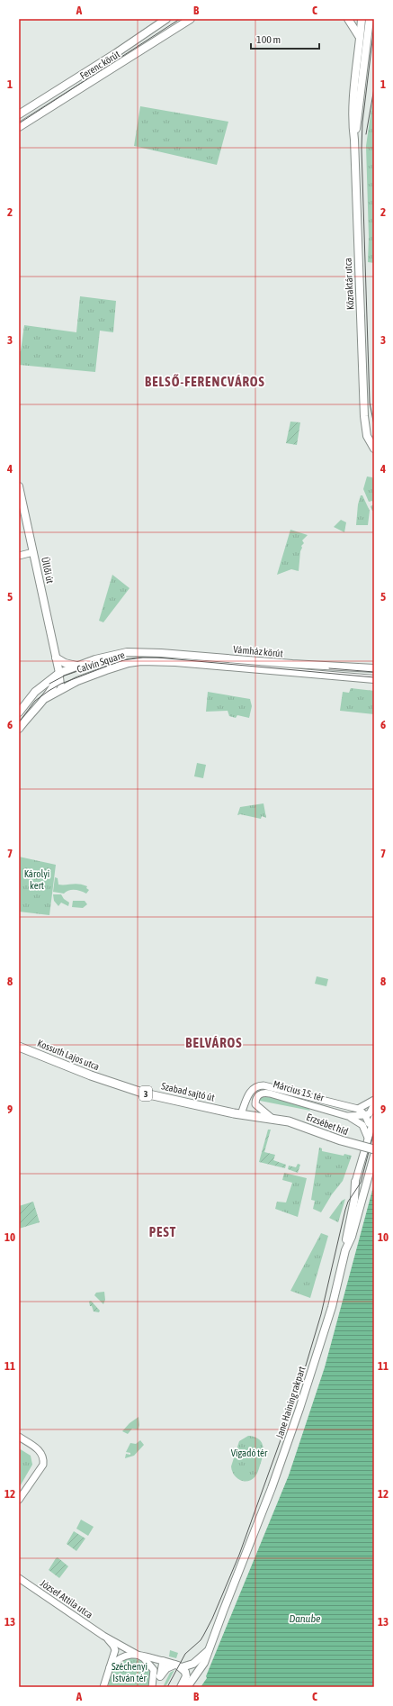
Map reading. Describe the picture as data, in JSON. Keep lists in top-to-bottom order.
{
  "streets": {
    "main road": [
      "Ferenc körút",
      "Közraktár utca",
      "Üllői út",
      "Vámház körút",
      "Calvin Square",
      "Kossuth Lajos utca",
      "Szabad sajtó út",
      "3",
      "Erzsébet híd",
      "Jane Haining rakpart"
    ],
    "street": ["Március 15. tér", "József Attila utca"]
  },
  "crossings": [
    ["Üllői út", "Calvin Square"],
    ["Vámház körút", "Calvin Square"],
    ["Kossuth Lajos utca", "Szabad sajtó út"],
    ["Március 15. tér", "Szabad sajtó út"],
    ["Március 15. tér", "3"],
    ["Március 15. tér", "Erzsébet híd"],
    ["Szabad sajtó út", "3"],
    ["3", "Erzsébet híd"]
  ],
  "districts": ["BELSŐ-FERENCVÁROS", "BELVÁROS", "PEST"],
  "water": ["Danube"],
  "parks": ["Károlyi kert", "Vigadó tér", "Széchenyi István tér"],
  "scale_bar": "100 m",
  "grid": {
    "columns": ["A", "B", "C"],
    "rows": [
      "1",
      "2",
      "3",
      "4",
      "5",
      "6",
      "7",
      "8",
      "9",
      "10",
      "11",
      "12",
      "13"
    ]
  }
}
